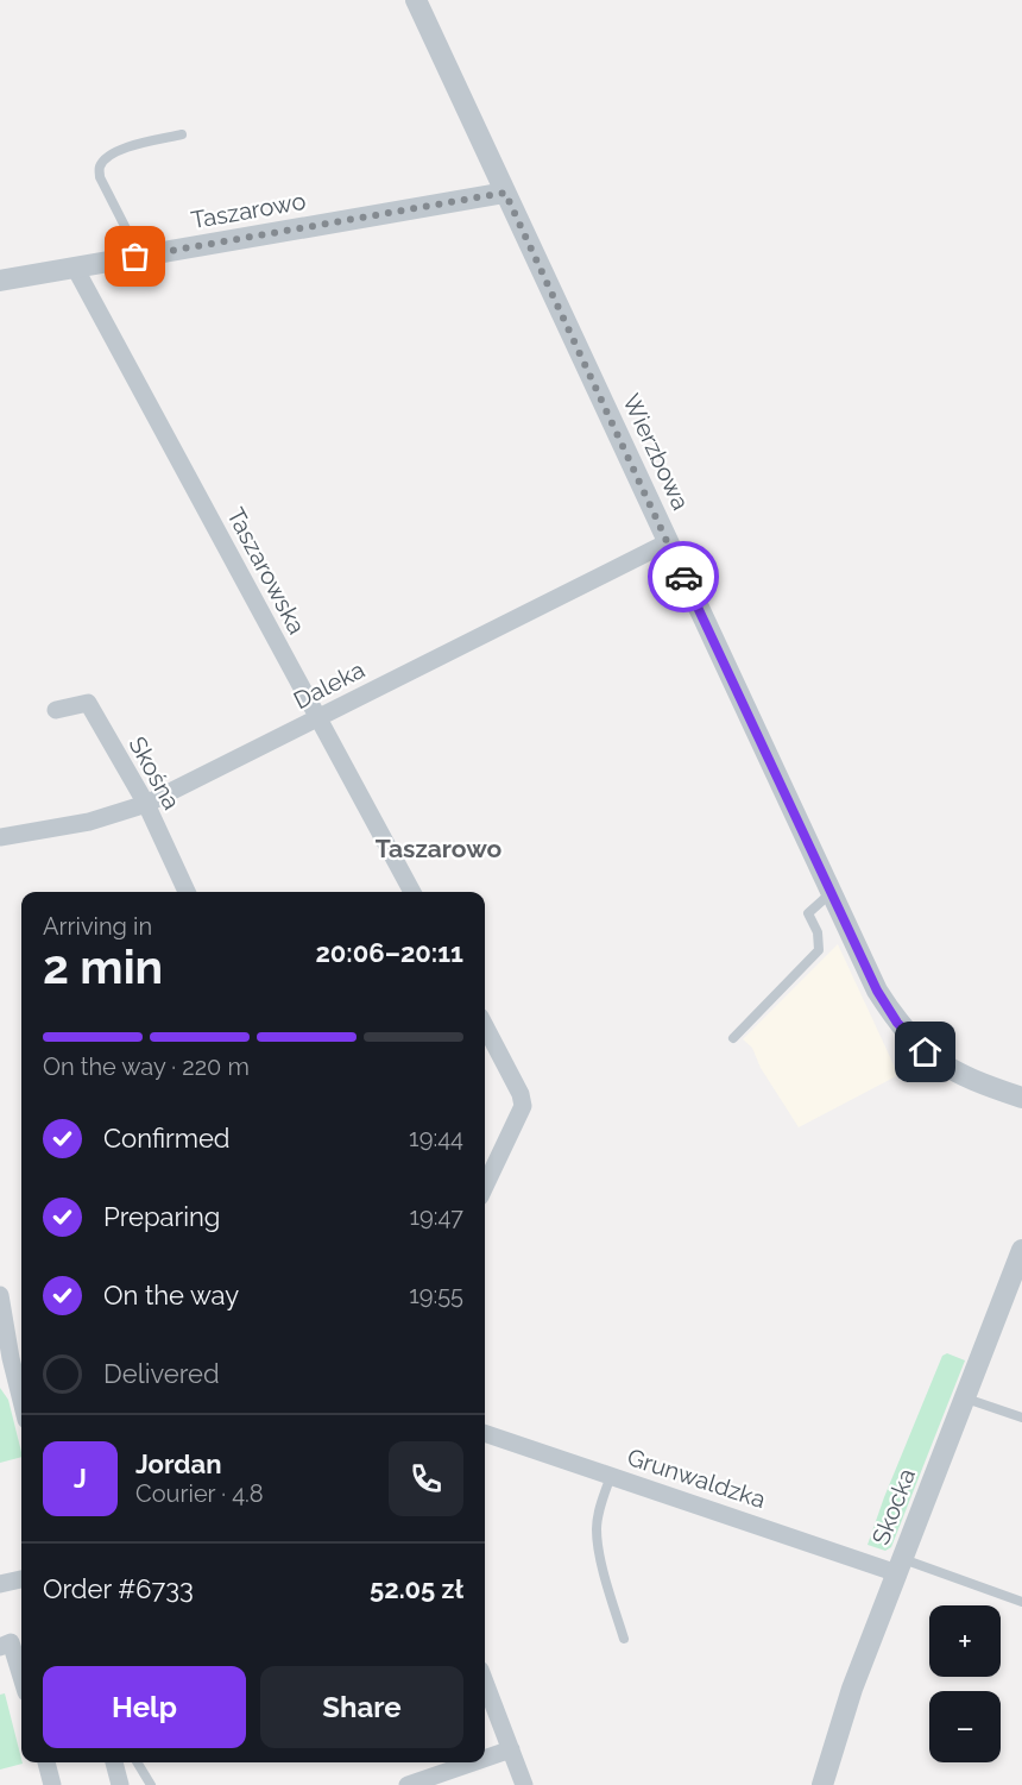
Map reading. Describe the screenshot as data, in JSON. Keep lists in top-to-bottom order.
{
  "streets": {
    "street": [
      "Taszarowo",
      "Wierzbowa",
      "Taszarowska",
      "Daleka",
      "Skośna",
      "Grunwaldzka",
      "Skocka"
    ]
  },
  "crossings": [
    ["Taszarowo", "Wierzbowa"],
    ["Taszarowo", "Taszarowska"],
    ["Wierzbowa", "Daleka"],
    ["Taszarowska", "Daleka"],
    ["Daleka", "Skośna"],
    ["Grunwaldzka", "Skocka"]
  ],
  "districts": ["Taszarowo"],
  "page": {
    "heading": ["2 min", "Arriving in", "20:06–20:11"],
    "panel": [
      "Jordan",
      "Courier · 4.8",
      "Order #6733",
      "52.05 zł"
    ],
    "bar": "On the way · 220 m",
    "list": [
      ["Confirmed", "19:44"],
      ["Preparing", "19:47"],
      ["On the way", "19:55"],
      "Delivered"
    ],
    "round": "J",
    "map_buttons": ["+", "−"],
    "buttons": ["Help", "Share"]
  }
}
